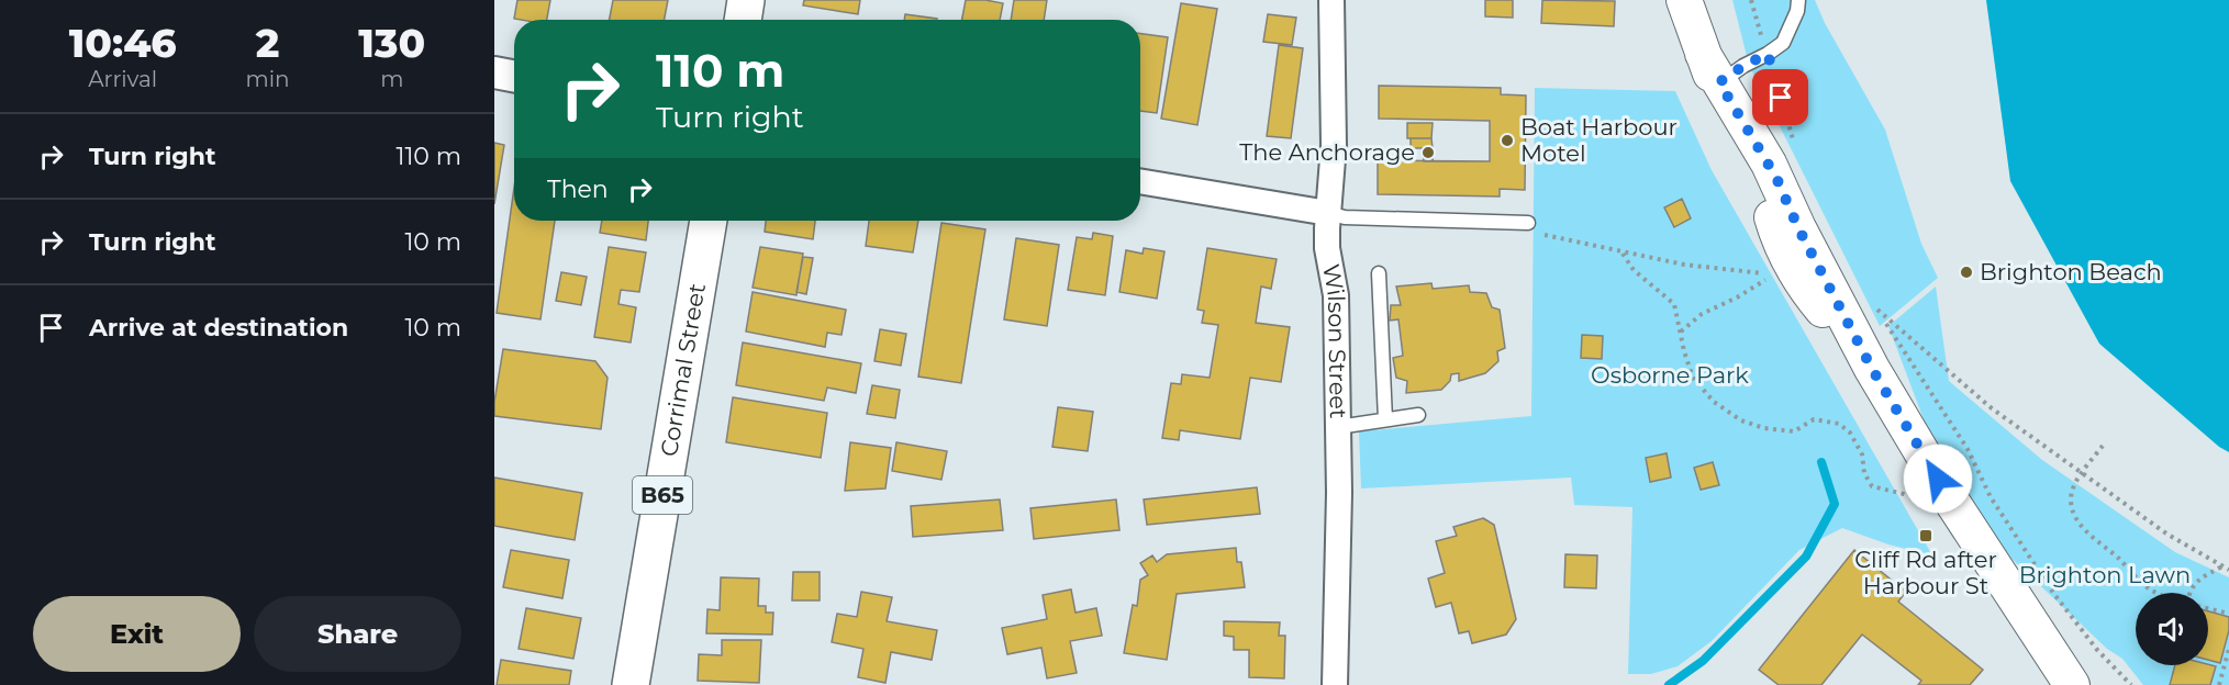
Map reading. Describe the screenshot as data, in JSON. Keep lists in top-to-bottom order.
{
  "streets": {
    "main road": ["Corrimal Street", "B65"],
    "street": ["Wilson Street"]
  },
  "parks": ["Osborne Park", "Brighton Lawn"],
  "places": {
    "other": ["Boat Harbour Motel", "The Anchorage", "Brighton Beach"],
    "transit": ["Cliff Rd after Harbour St"]
  },
  "page": {
    "eta": [
      "10:46",
      "Arrival",
      "2",
      "min",
      "130",
      "m"
    ],
    "turn": ["110 m", "Turn right"],
    "list": [
      {
        "name": "Turn right",
        "value": "110 m"
      },
      {
        "name": "Turn right",
        "value": "10 m"
      },
      {
        "name": "Arrive at destination",
        "value": "10 m"
      }
    ],
    "then": "Then",
    "buttons": ["Exit", "Share"]
  }
}
